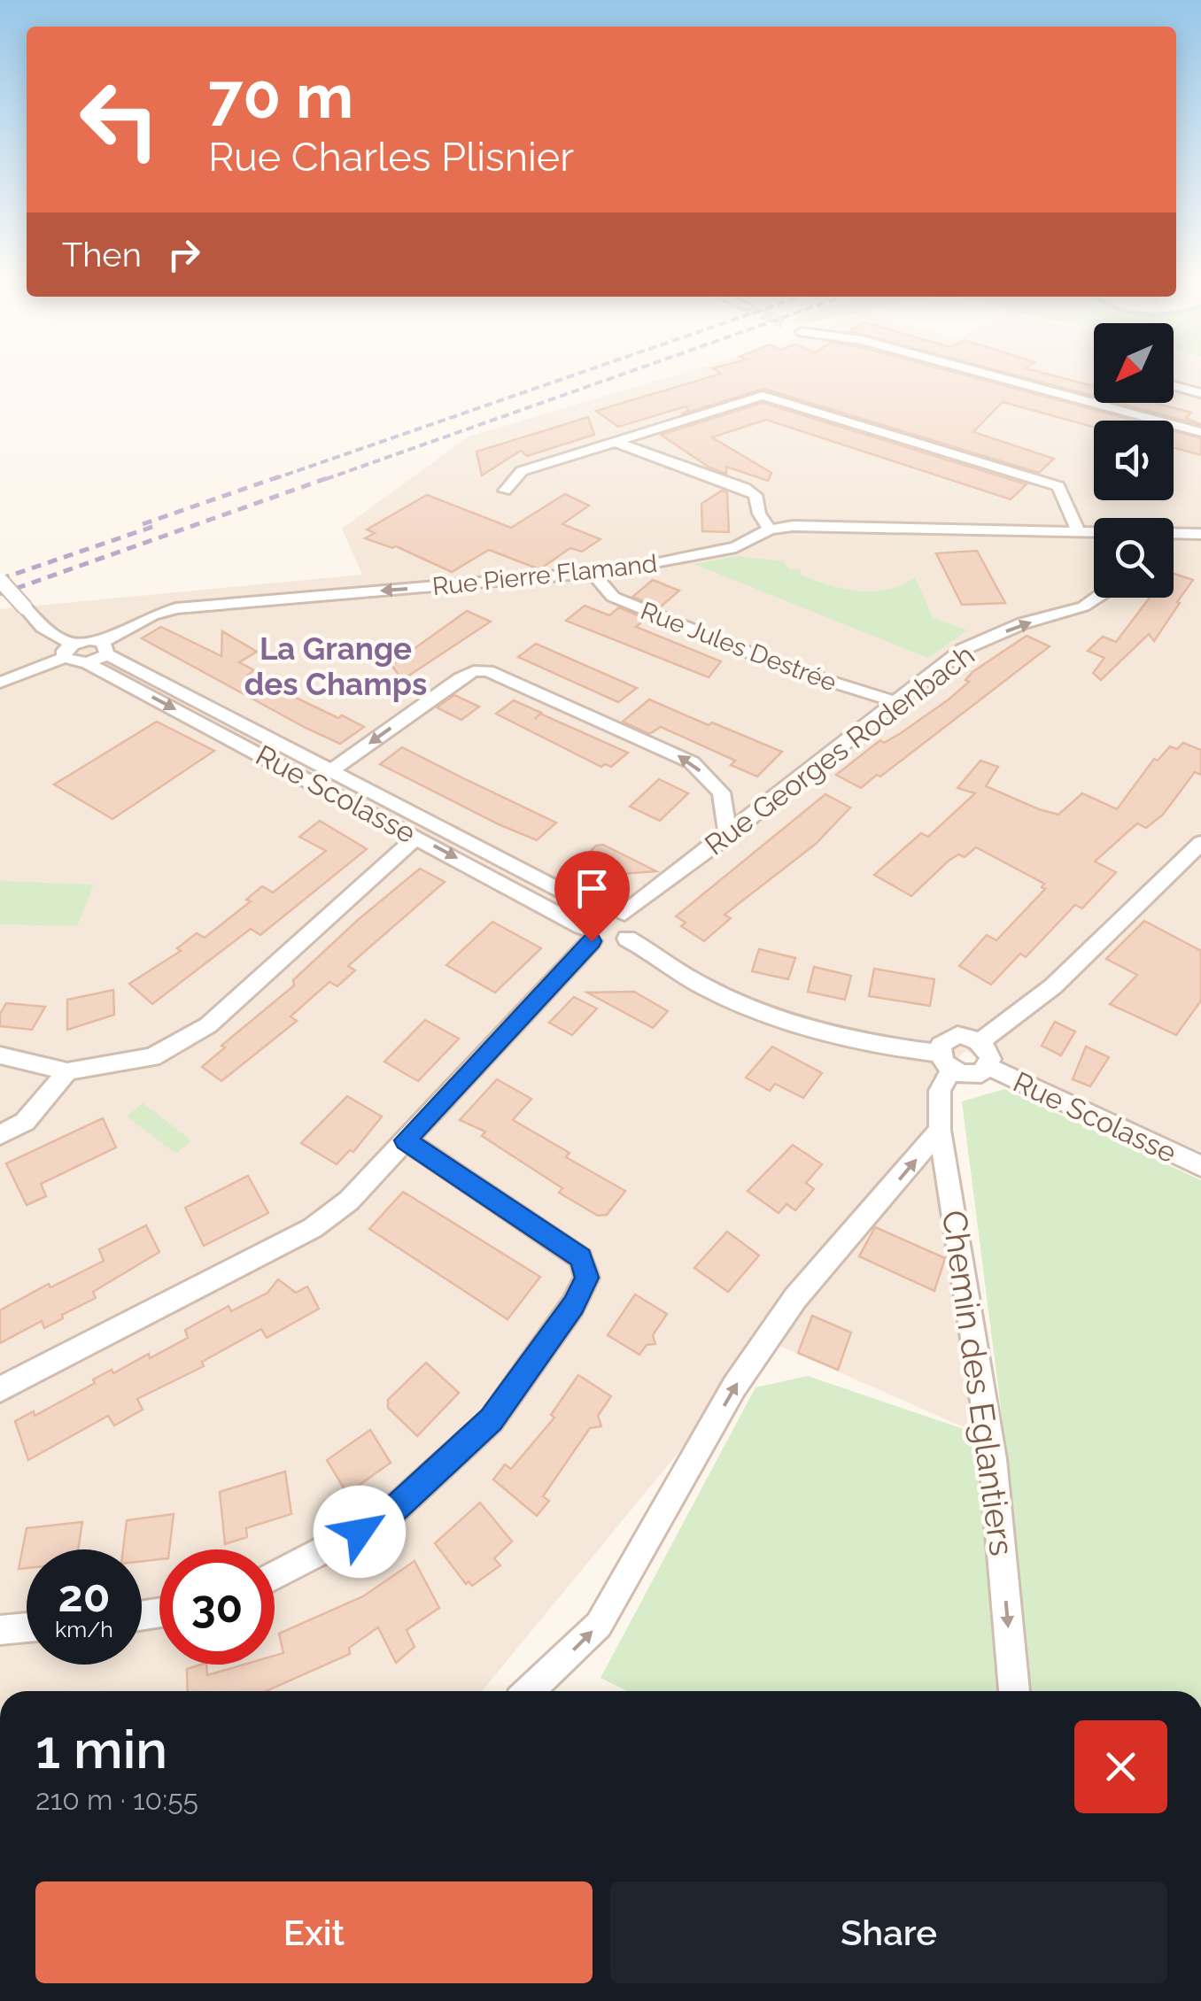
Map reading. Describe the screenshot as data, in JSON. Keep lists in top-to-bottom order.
{
  "streets": {
    "street": [
      "Rue Pierre Flamand",
      "Rue Jules Destrée",
      "Rue Georges Rodenbach",
      "Rue Scolasse",
      "Chemin des Eglantiers"
    ]
  },
  "crossings": [
    ["Rue Pierre Flamand", "Rue Jules Destrée"],
    ["Rue Pierre Flamand", "Rue Scolasse"],
    ["Rue Jules Destrée", "Rue Georges Rodenbach"],
    ["Rue Georges Rodenbach", "Rue Scolasse"],
    ["Rue Scolasse", "Chemin des Eglantiers"]
  ],
  "one_way": ["Rue Pierre Flamand", "Rue Georges Rodenbach", "Chemin des Eglantiers"],
  "districts": ["La Grange des Champs"],
  "north": "bottom left",
  "page": {
    "turn": ["70 m", "Rue Charles Plisnier"],
    "then": "Then",
    "speed": "20 km/h",
    "limit": "30",
    "heading": ["1 min", "210 m · 10:55"],
    "buttons": ["Exit", "Share"]
  }
}
